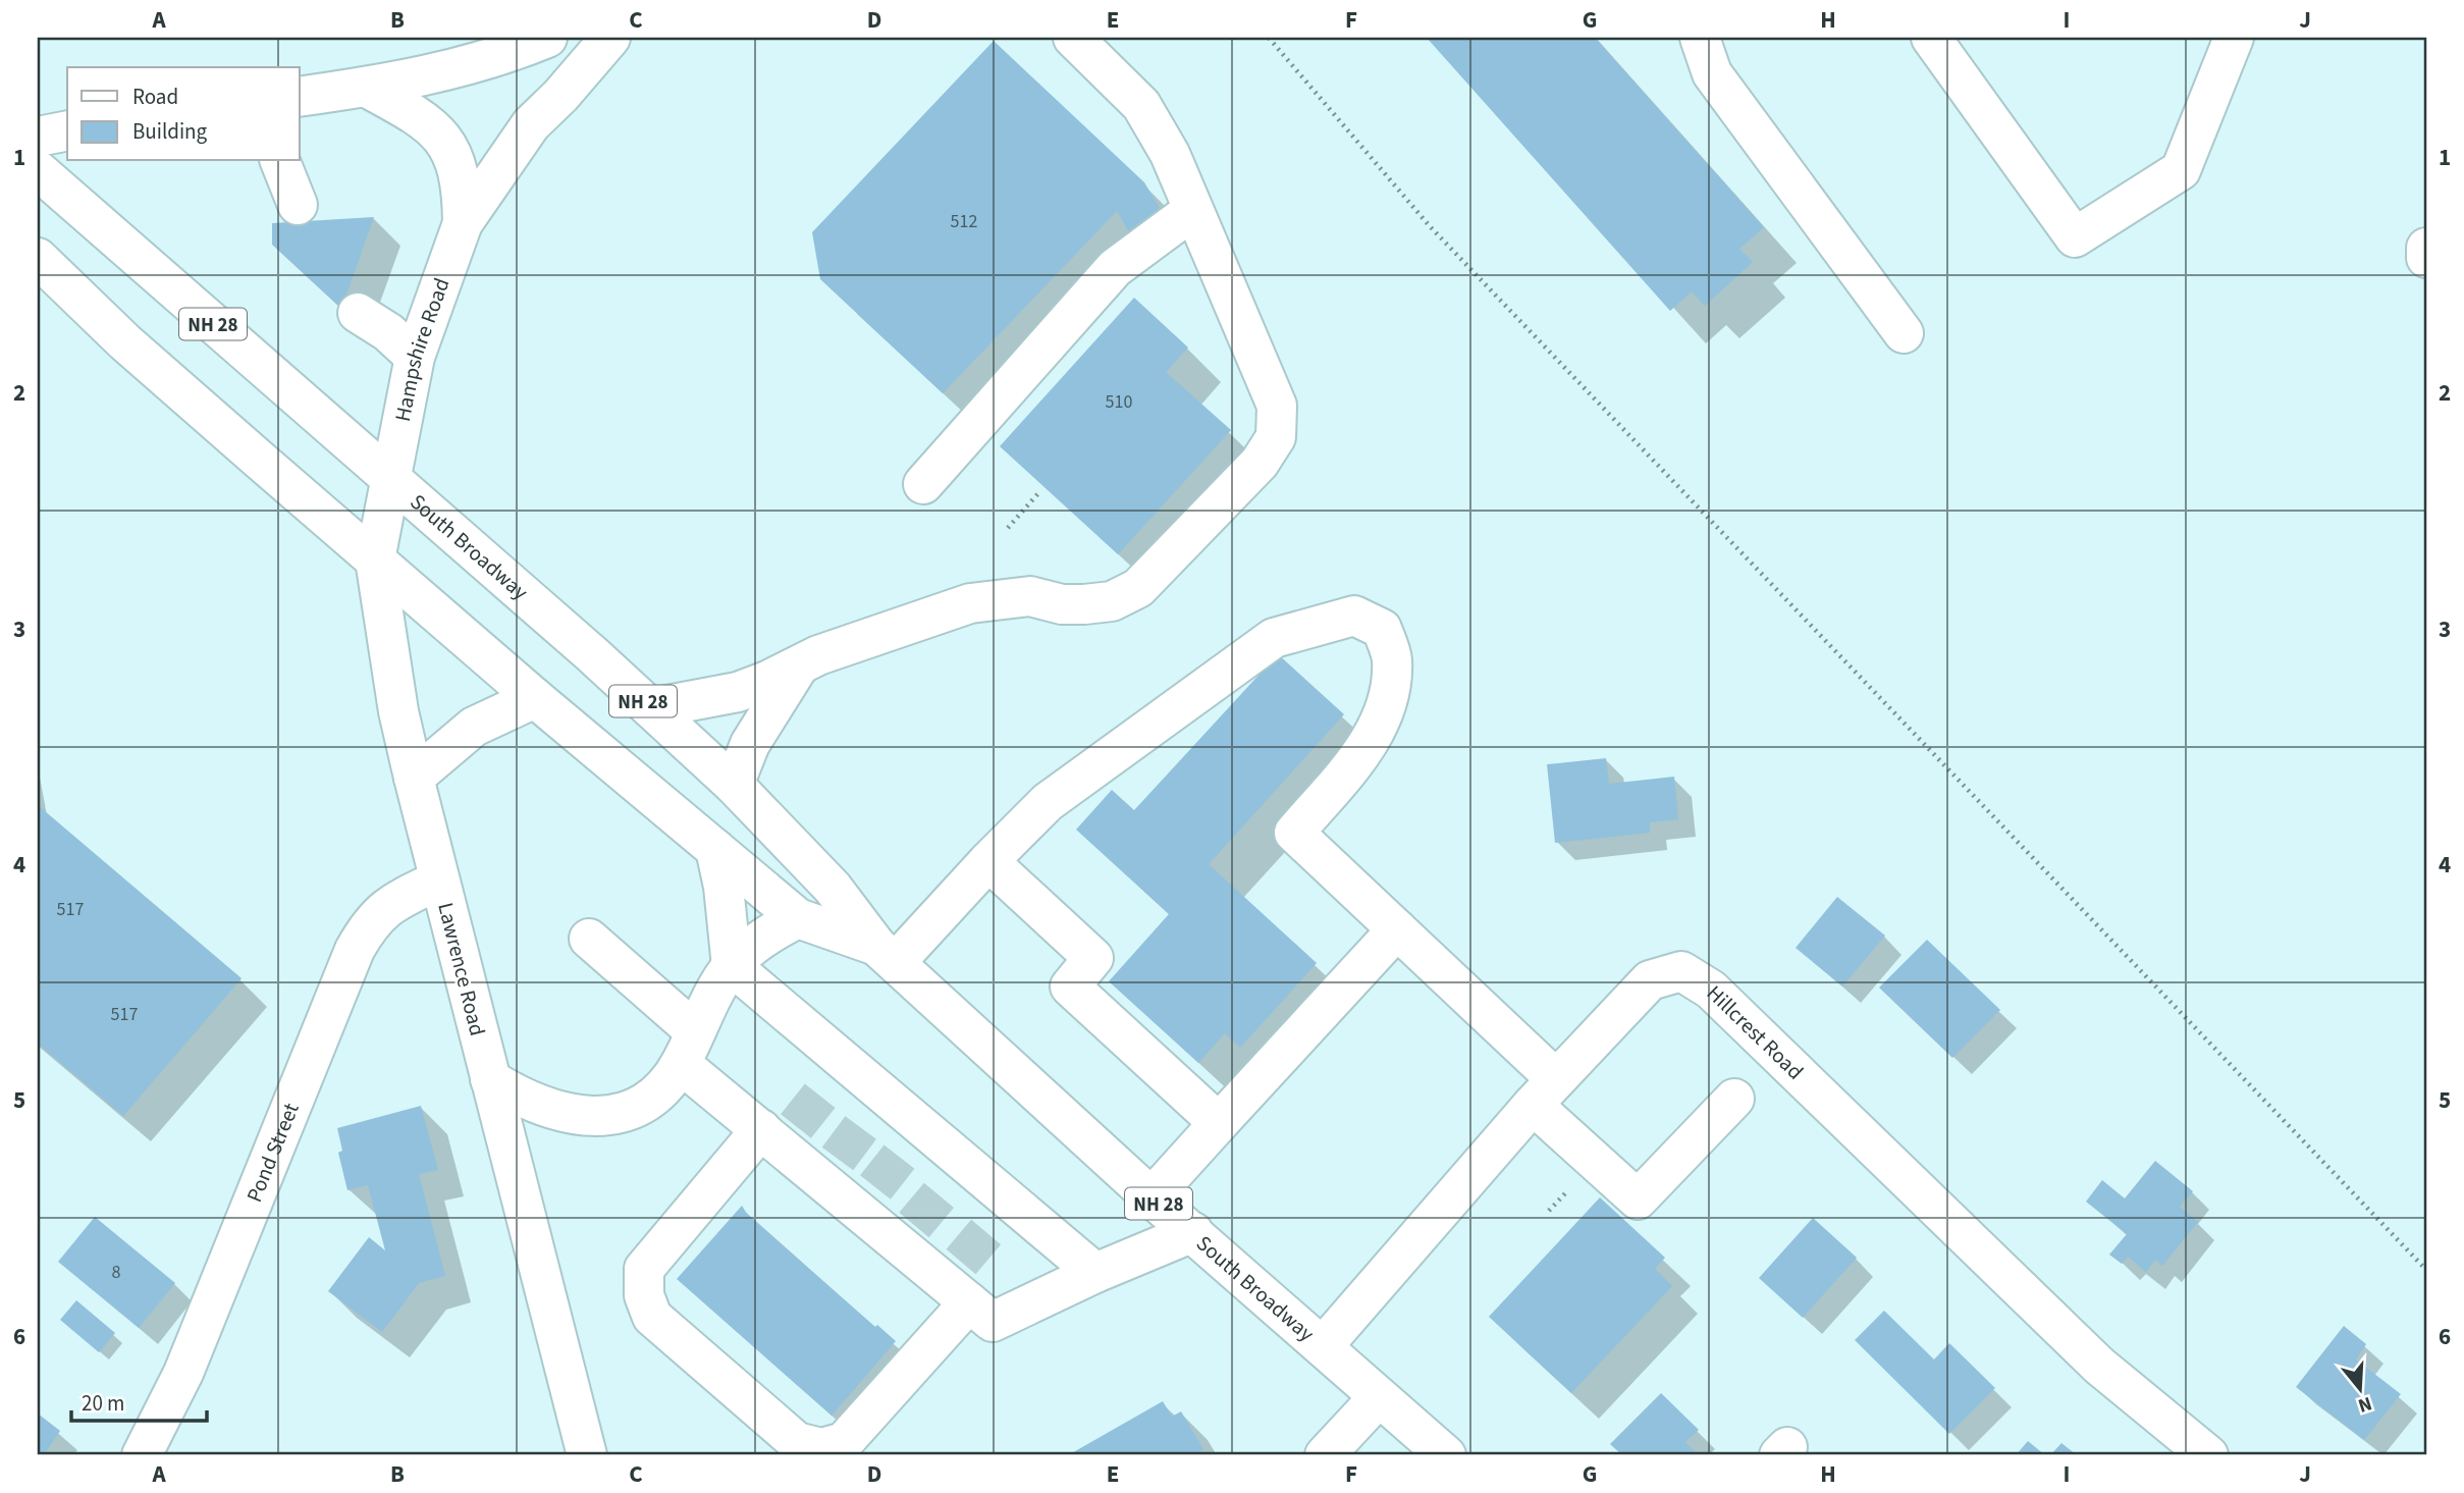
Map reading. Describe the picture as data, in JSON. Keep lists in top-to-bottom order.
{
  "streets": {
    "street": [
      "NH 28",
      "Hampshire Road",
      "South Broadway",
      "Lawrence Road",
      "Hillcrest Road",
      "Pond Street"
    ]
  },
  "crossings": [
    ["Hampshire Road", "South Broadway"],
    ["Hampshire Road", "Lawrence Road"],
    ["South Broadway", "Lawrence Road"],
    ["South Broadway", "Hillcrest Road"],
    ["Lawrence Road", "Pond Street"]
  ],
  "house_numbers": [
    "512",
    "510",
    "517",
    "517",
    "8"
  ],
  "legend": ["Road", "Building"],
  "scale_bar": "20 m",
  "north": "bottom",
  "grid": {
    "columns": [
      "A",
      "B",
      "C",
      "D",
      "E",
      "F",
      "G",
      "H",
      "I",
      "J"
    ],
    "rows": [
      "1",
      "2",
      "3",
      "4",
      "5",
      "6"
    ]
  }
}
